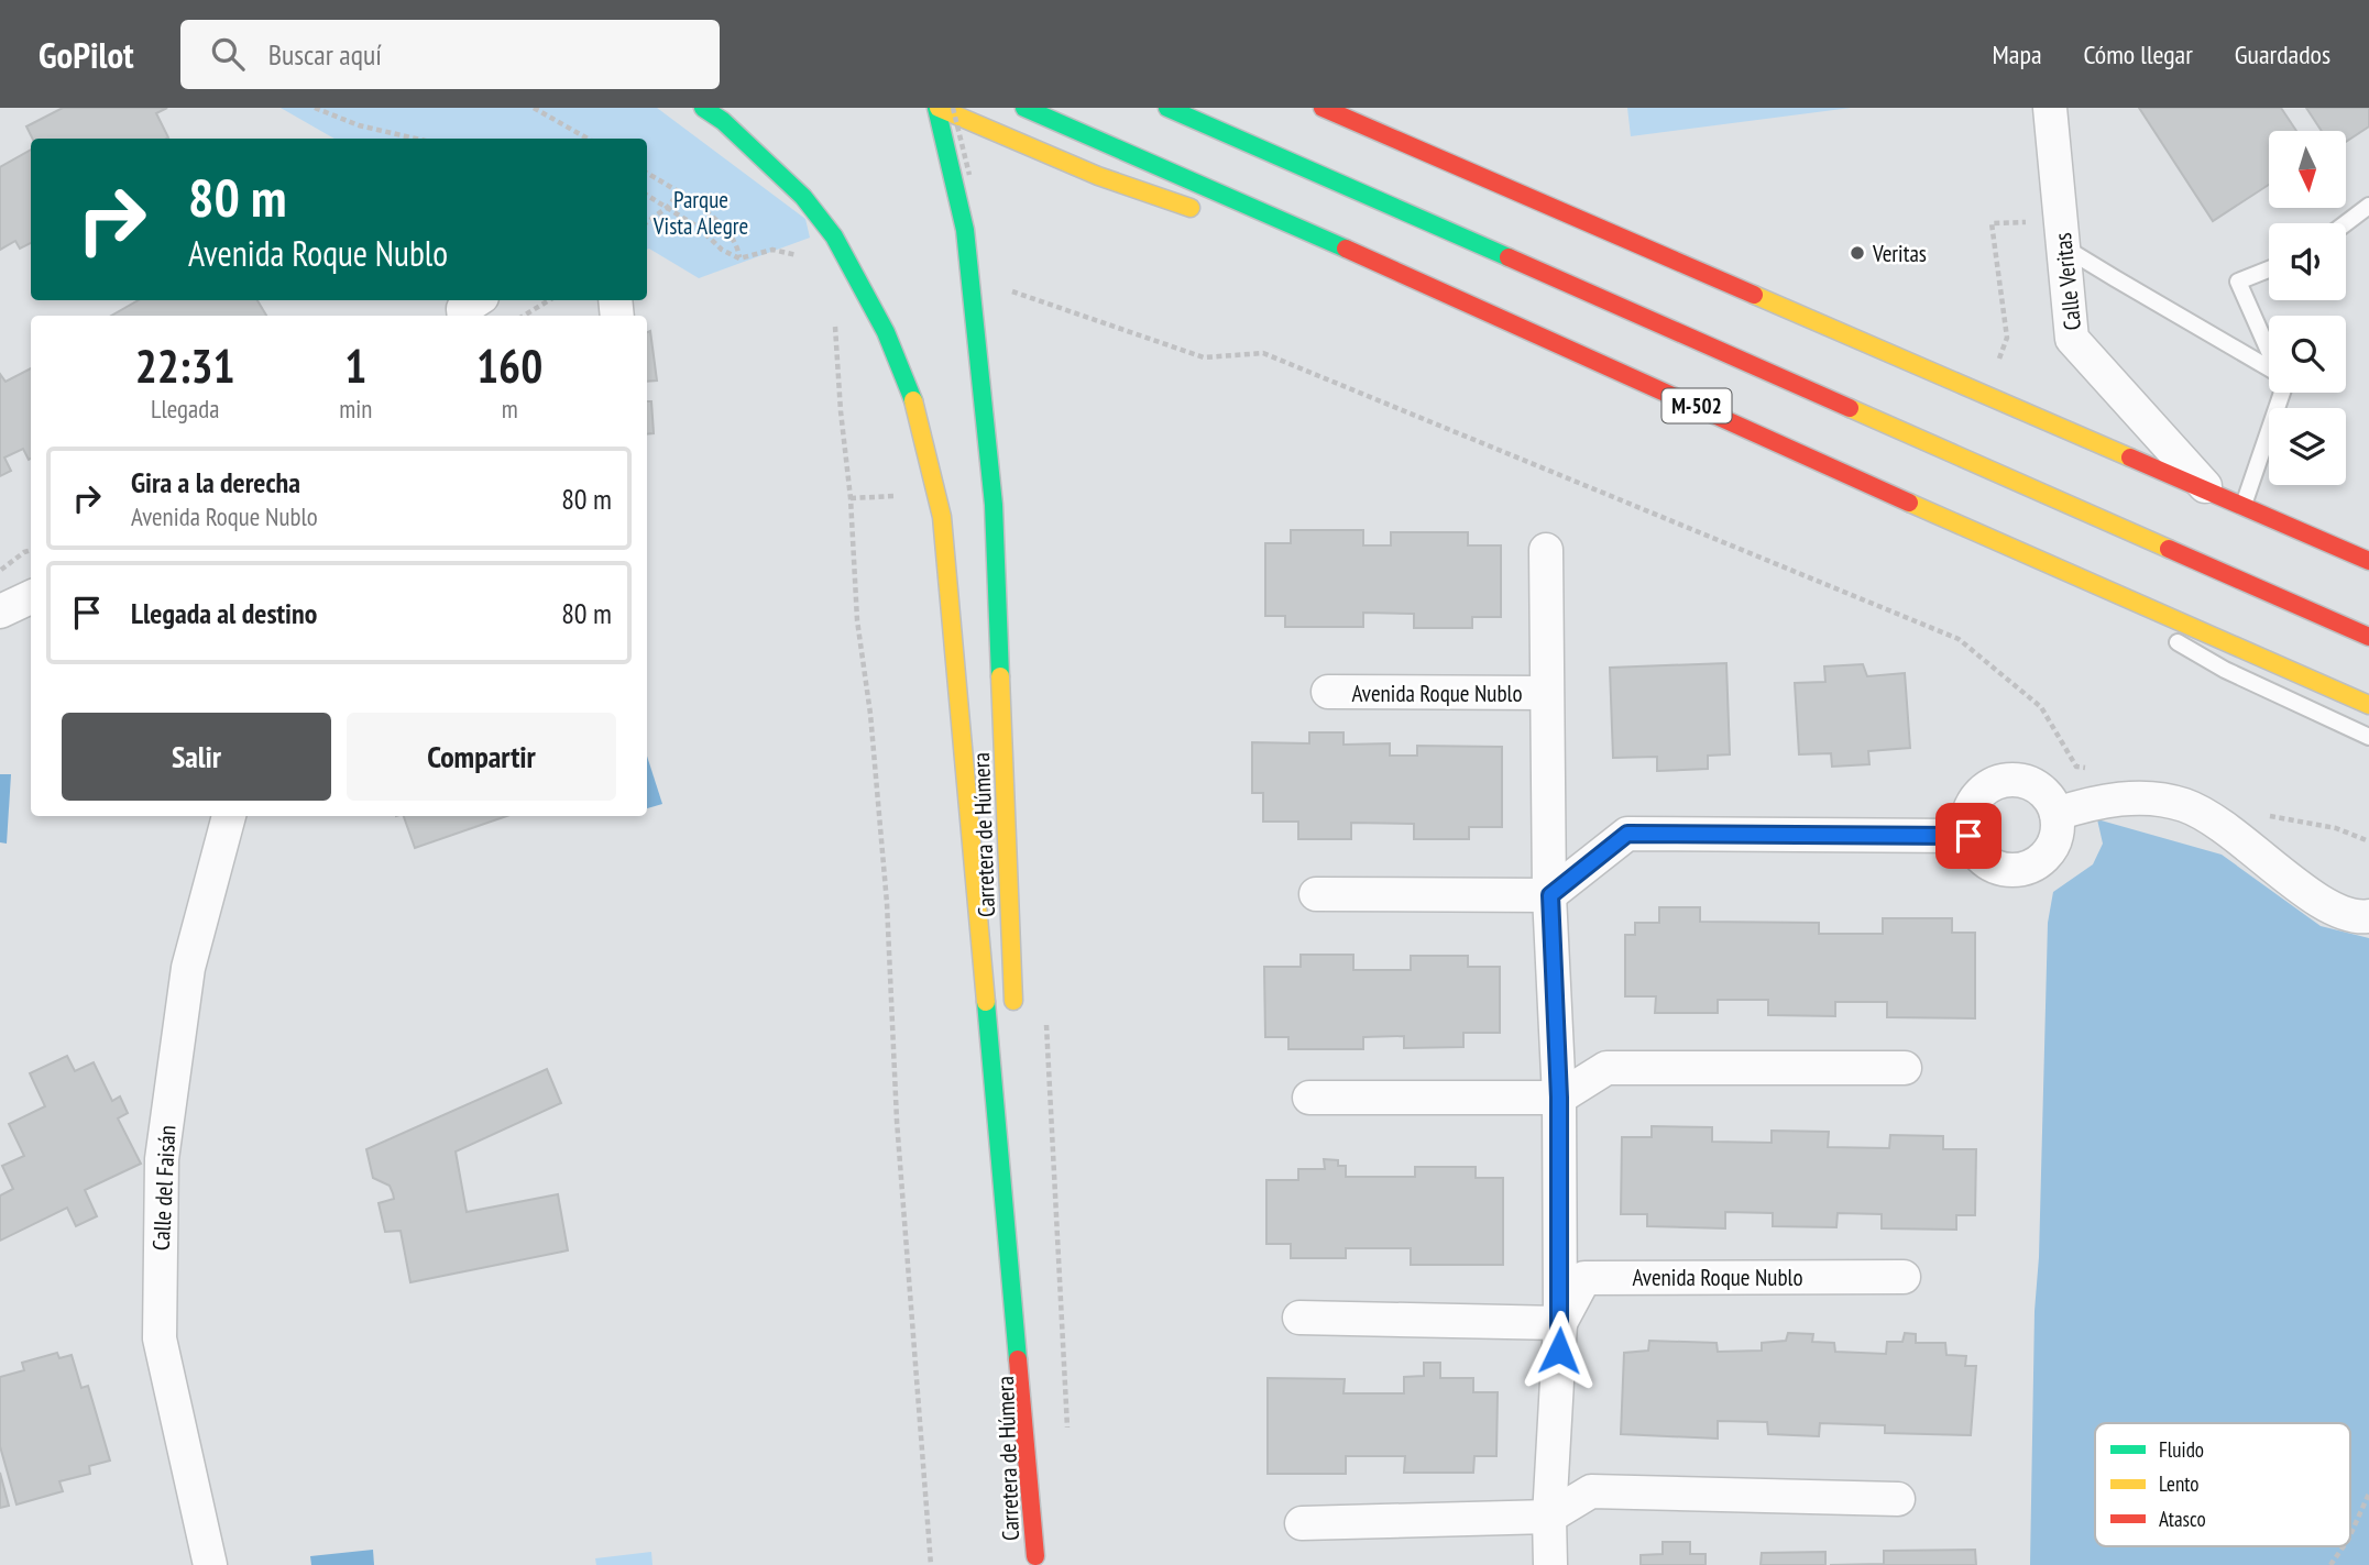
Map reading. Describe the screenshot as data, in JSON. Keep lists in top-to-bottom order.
{
  "streets": {
    "main road": ["M-502", "Carretera de Húmera"],
    "street": ["Calle Veritas", "Avenida Roque Nublo", "Calle del Faisán"]
  },
  "parks": ["Parque Vista Alegre"],
  "places": ["Veritas"],
  "legend": ["Fluido", "Lento", "Atasco"],
  "north": "bottom",
  "page": {
    "header": "GoPilot",
    "search": "Buscar aquí",
    "nav": ["Mapa", "Cómo llegar", "Guardados"],
    "turn": ["80 m", "Avenida Roque Nublo"],
    "eta": [
      "22:31",
      "Llegada",
      "1",
      "min",
      "160",
      "m"
    ],
    "list": [
      {
        "name": "Gira a la derecha",
        "note": "Avenida Roque Nublo",
        "value": "80 m"
      },
      {
        "name": "Llegada al destino",
        "value": "80 m"
      }
    ],
    "buttons": ["Salir", "Compartir"]
  }
}
